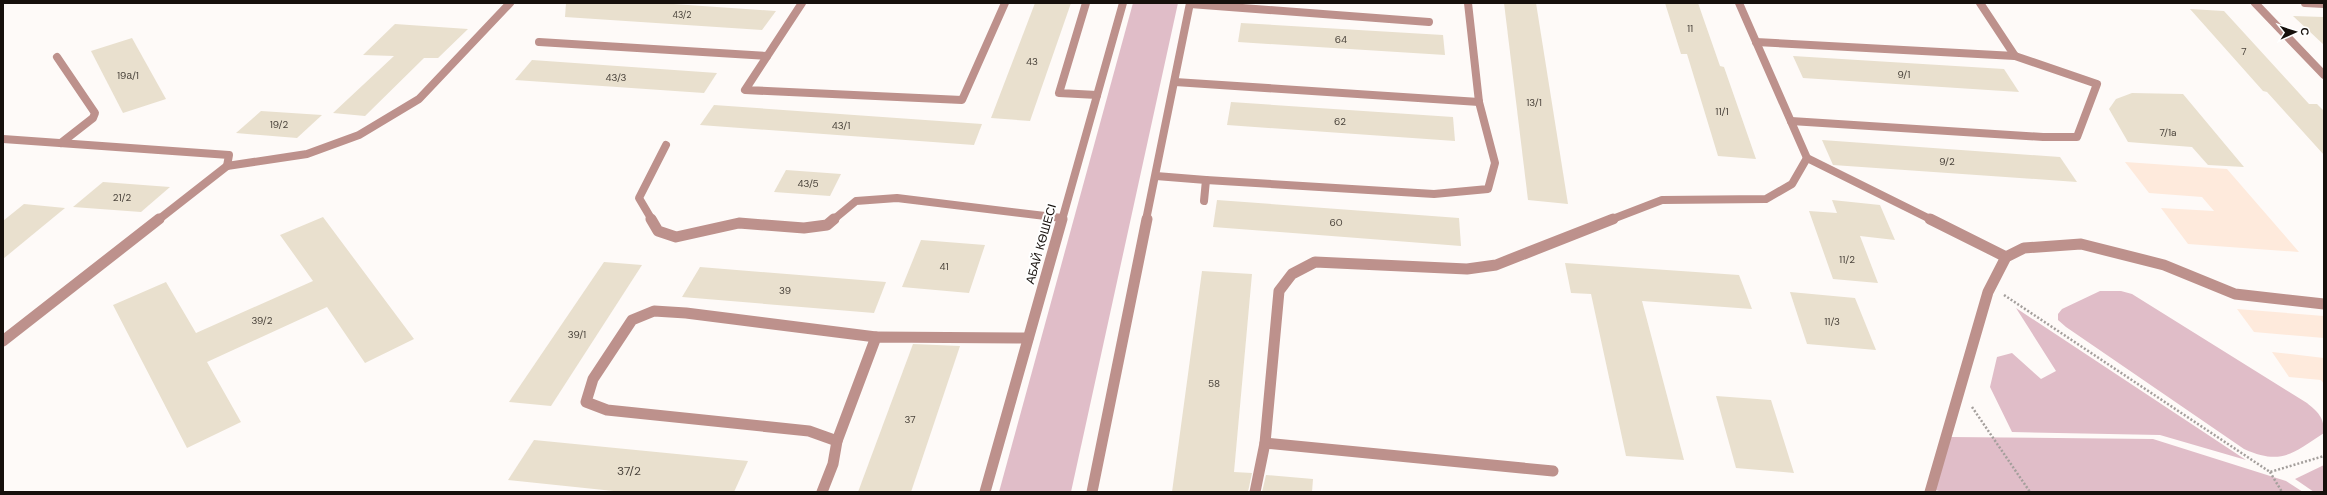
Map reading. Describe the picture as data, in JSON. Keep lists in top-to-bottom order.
{
  "streets": {
    "street": ["АБАЙ КӨШЕСІ"]
  },
  "house_numbers": [
    "43/2",
    "11",
    "64",
    "7",
    "43",
    "9/1",
    "19а/1",
    "43/3",
    "13/1",
    "11/1",
    "62",
    "19/2",
    "43/1",
    "7/1a",
    "9/2",
    "43/5",
    "21/2",
    "60",
    "11/2",
    "41",
    "39",
    "39/2",
    "11/3",
    "39/1",
    "58",
    "37",
    "37/2"
  ],
  "north": "right"
}
